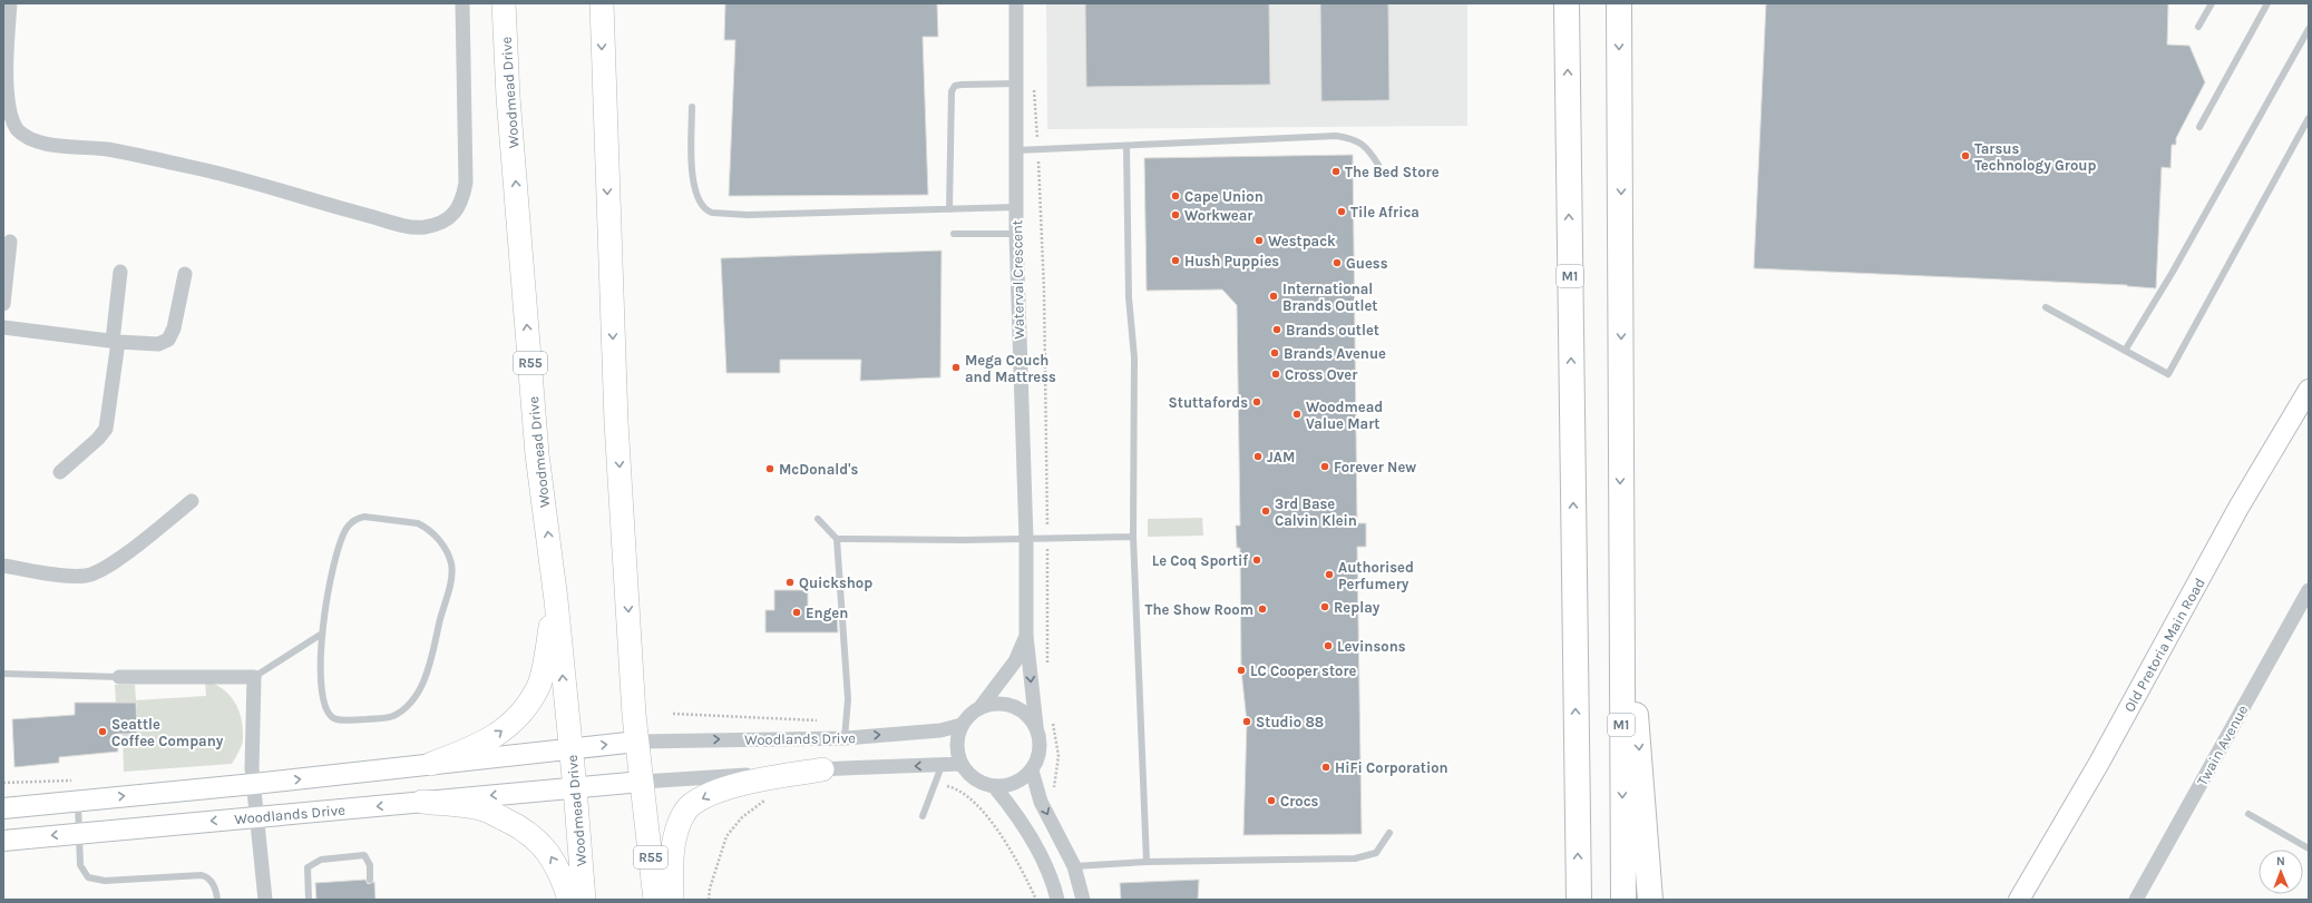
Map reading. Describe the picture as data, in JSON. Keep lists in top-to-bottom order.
{
  "streets": {
    "highway": ["M1"],
    "main road": [
      "Woodmead Drive",
      "R55",
      "Old Pretoria Main Road",
      "Woodlands Drive"
    ],
    "street": ["Waterval Crescent", "Twain Avenue"]
  },
  "crossings": [
    ["Woodmead Drive", "Woodlands Drive"],
    ["Waterval Crescent", "Woodlands Drive"],
    ["R55", "Woodlands Drive"]
  ],
  "places": [
    "Tarsus Technology Group",
    "The Bed Store",
    "Cape Union",
    "Tile Africa",
    "Workwear",
    "Westpack",
    "Hush Puppies",
    "Guess",
    "International Brands Outlet",
    "Brands outlet",
    "Brands Avenue",
    "Mega Couch and Mattress",
    "Cross Over",
    "Stuttafords",
    "Woodmead Value Mart",
    "JAM",
    "Forever New",
    "McDonald's",
    "3rd Base Calvin Klein",
    "Le Coq Sportif",
    "Authorised Perfumery",
    "Quickshop",
    "Replay",
    "The Show Room",
    "Engen",
    "Levinsons",
    "LC Cooper store",
    "Studio 88",
    "Seattle Coffee Company",
    "HiFi Corporation",
    "Crocs"
  ],
  "north": "top"
}
